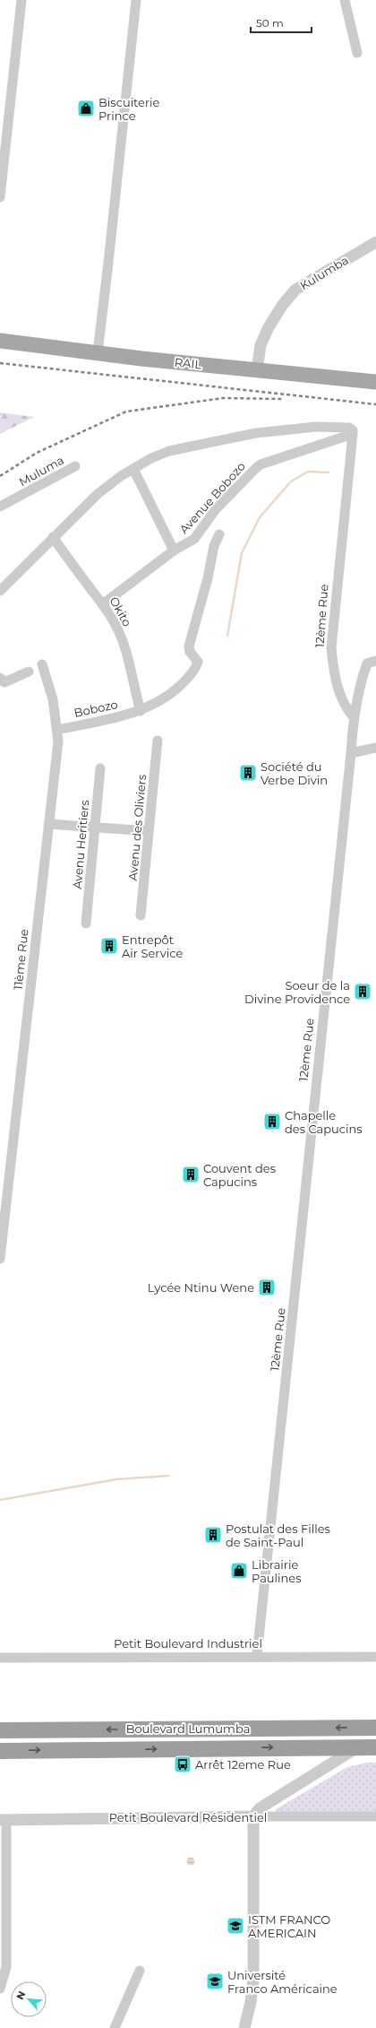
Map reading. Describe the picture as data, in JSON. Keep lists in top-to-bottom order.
{
  "streets": {
    "highway": ["Boulevard Lumumba"],
    "main road": ["RAIL"],
    "street": [
      "Kulumba",
      "Muluma",
      "Avenue Bobozo",
      "Okito",
      "12ème Rue",
      "Bobozo",
      "Avenu des Oliviers",
      "Avenu Heritiers",
      "11ème Rue",
      "Petit Boulevard Industriel",
      "Petit Boulevard Résidentiel"
    ]
  },
  "crossings": [
    ["Kulumba", "RAIL"],
    ["Avenue Bobozo", "Okito"],
    ["Avenue Bobozo", "12ème Rue"],
    ["Okito", "Bobozo"],
    ["12ème Rue", "Petit Boulevard Industriel"],
    ["Bobozo", "11ème Rue"]
  ],
  "places": {
    "shop": ["Biscuiterie Prince", "Librairie Paulines"],
    "building": [
      "Société du Verbe Divin",
      "Entrepôt Air Service",
      "Soeur de la Divine Providence",
      "Chapelle des Capucins",
      "Couvent des Capucins",
      "Lycée Ntinu Wene",
      "Postulat des Filles de Saint-Paul"
    ],
    "bus stop": ["Arrêt 12eme Rue"],
    "school or university": ["ISTM FRANCO AMERICAIN", "Université Franco Américaine"]
  },
  "scale_bar": "50 m",
  "north": "top left"
}
